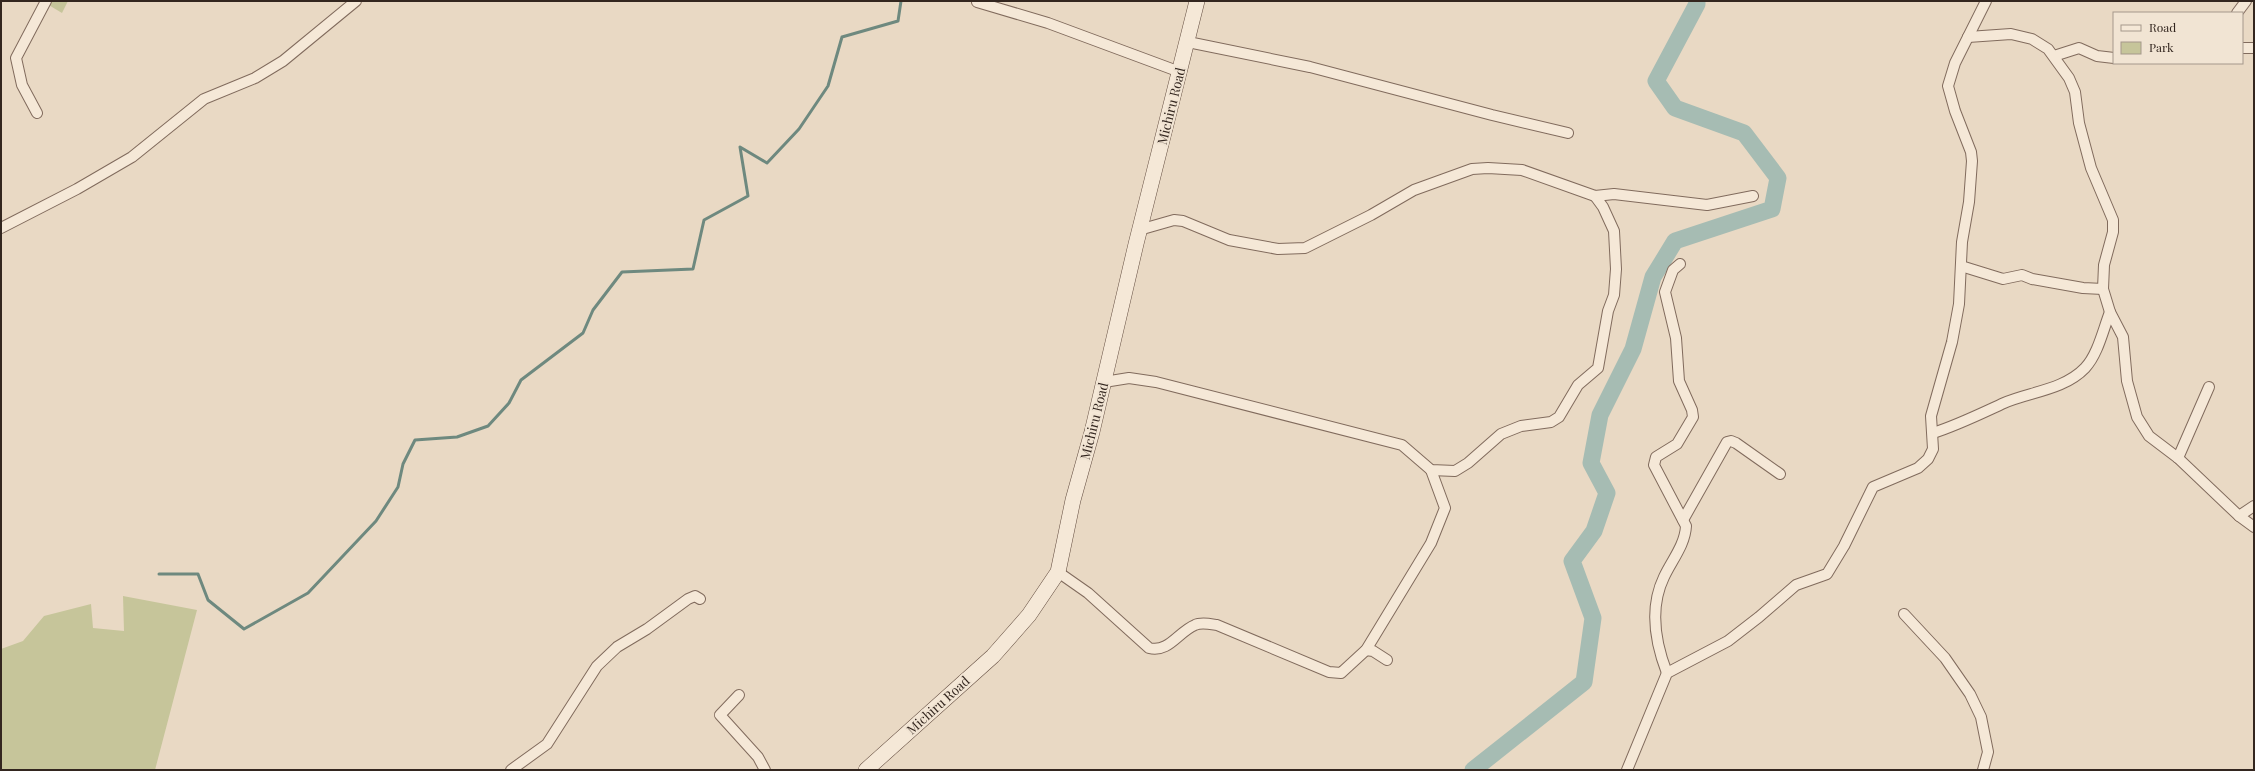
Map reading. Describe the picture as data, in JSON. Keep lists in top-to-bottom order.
{
  "streets": {
    "street": ["Michiru Road"]
  },
  "legend": ["Road", "Park"]
}
